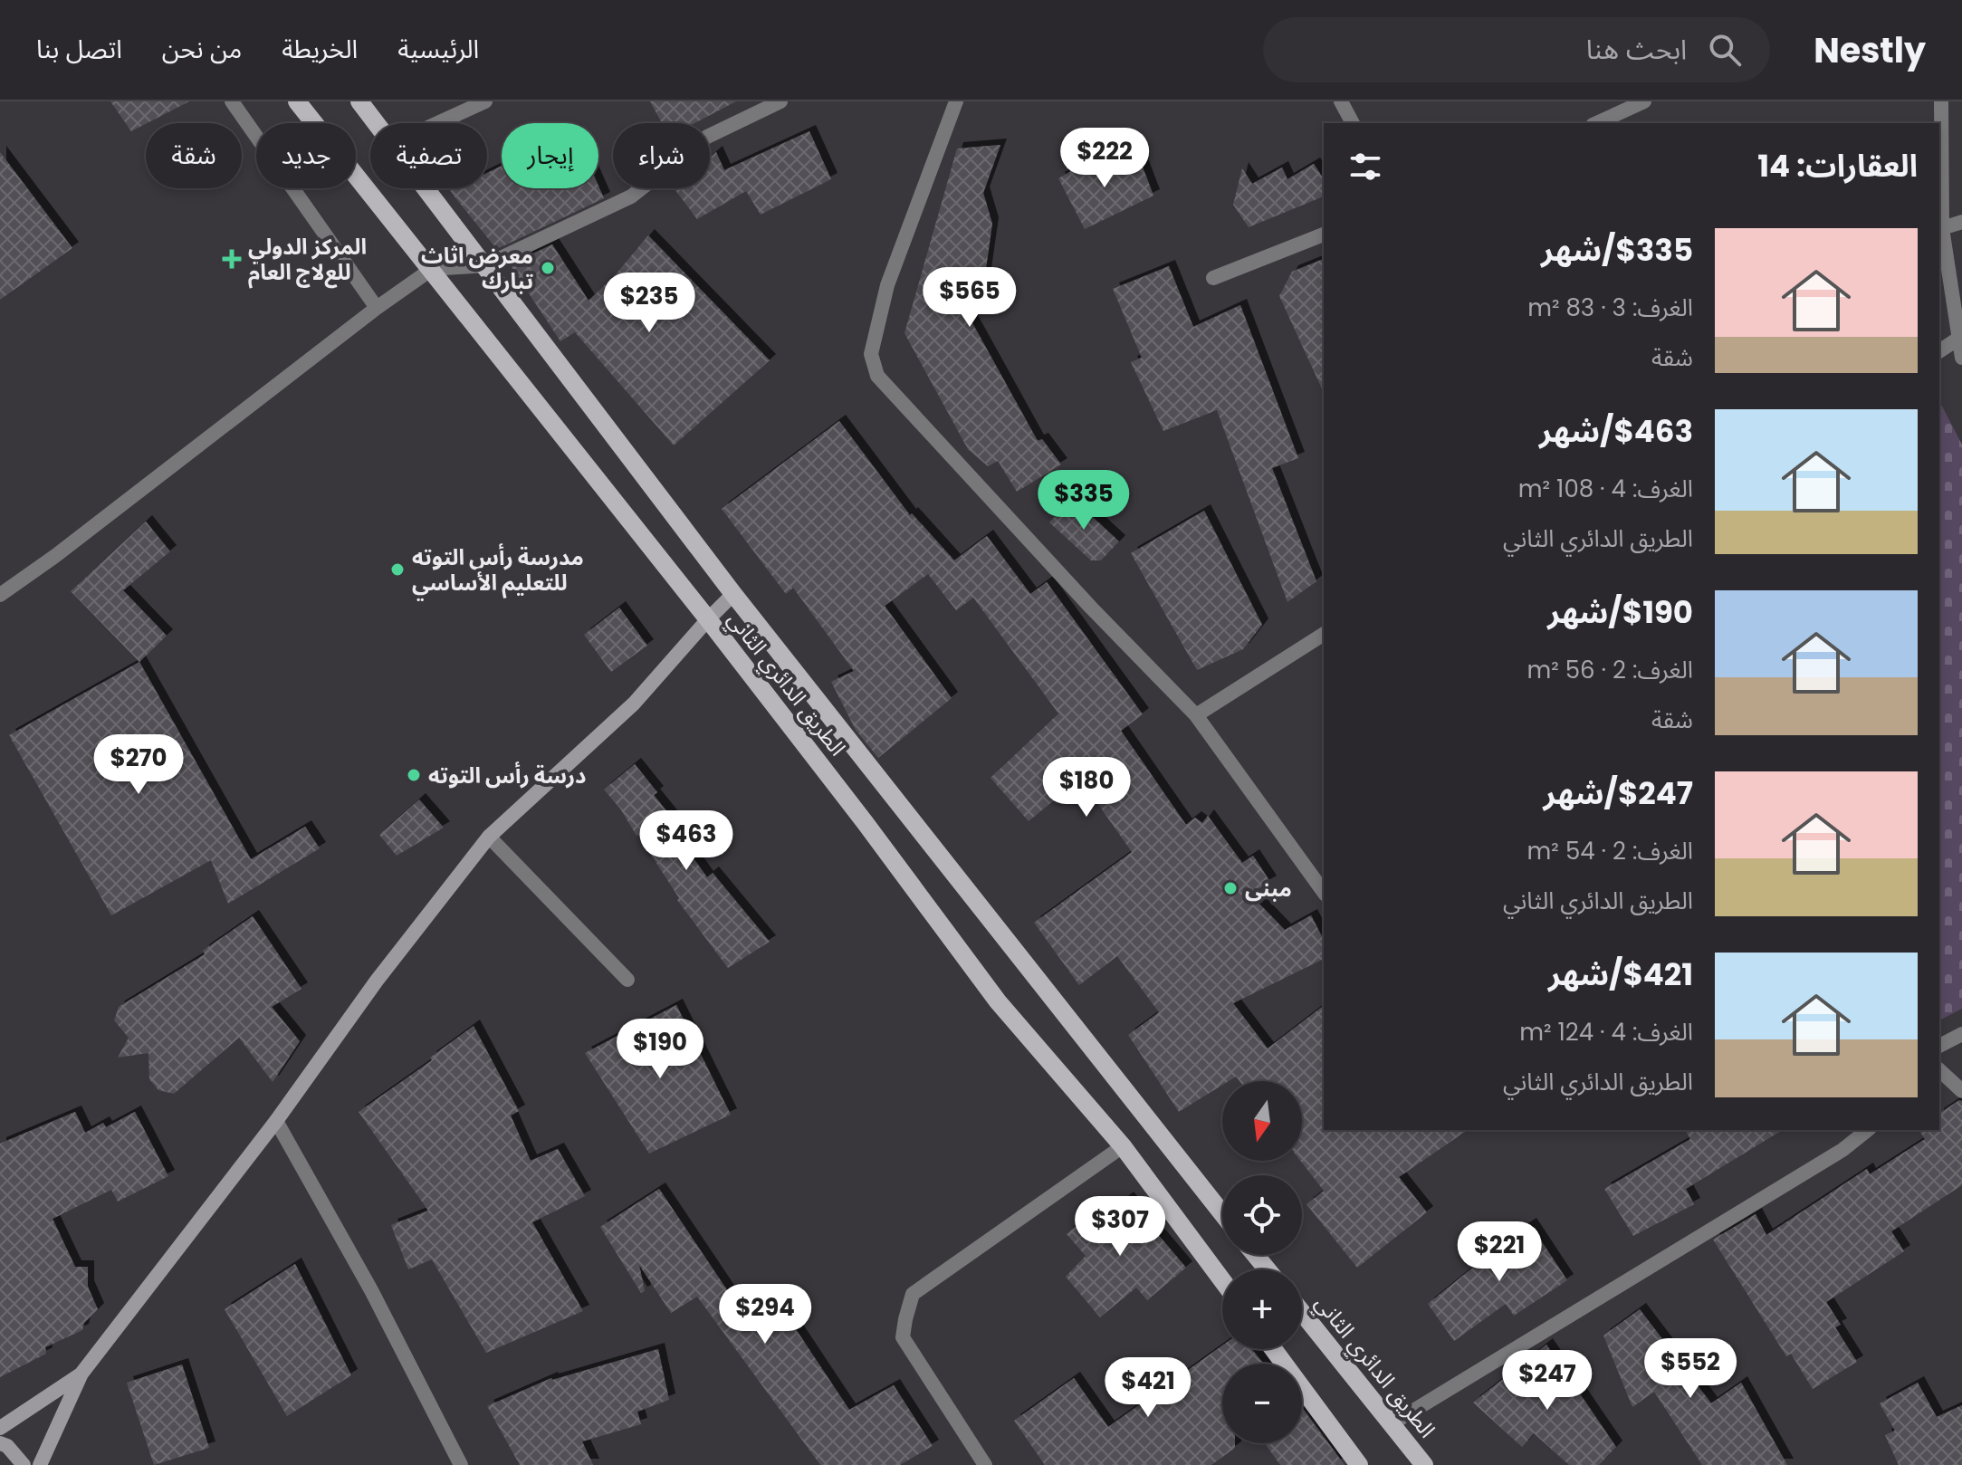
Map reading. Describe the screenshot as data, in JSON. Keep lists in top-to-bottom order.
{
  "streets": {
    "main road": ["الطريق الدائري الثاني"]
  },
  "places": {
    "health": ["المركز الدولي للعﻻج العام"],
    "other": [
      "معرض اثاث تبارك",
      "مدرسة رأس التوته للتعليم الأساسي",
      "درسة رأس التوته",
      "مبنى"
    ]
  },
  "north": "bottom",
  "page": {
    "header": "Nestly",
    "search": "ابحث هنا",
    "nav": [
      "الرئيسية",
      "الخريطة",
      "من نحن",
      "اتصل بنا"
    ],
    "chip": [
      "شراء",
      "إيجار",
      "تصفية",
      "جديد",
      "شقة"
    ],
    "heading": "العقارات: 14",
    "price": [
      "$222",
      "$565",
      "$235",
      "$335",
      "$270",
      "$180",
      "$463",
      "$190",
      "$307",
      "$221",
      "$294",
      "$552",
      "$247",
      "$421"
    ],
    "list": [
      {
        "name": "$335/شهر",
        "note": "الغرف: 3 · 83 m² · شقة"
      },
      {
        "name": "$463/شهر",
        "note": "الغرف: 4 · 108 m² · الطريق الدائري الثاني"
      },
      {
        "name": "$190/شهر",
        "note": "الغرف: 2 · 56 m² · شقة"
      },
      {
        "name": "$247/شهر",
        "note": "الغرف: 2 · 54 m² · الطريق الدائري الثاني"
      },
      {
        "name": "$421/شهر",
        "note": "الغرف: 4 · 124 m² · الطريق الدائري الثاني"
      }
    ],
    "map_buttons": ["+", "−"]
  }
}
